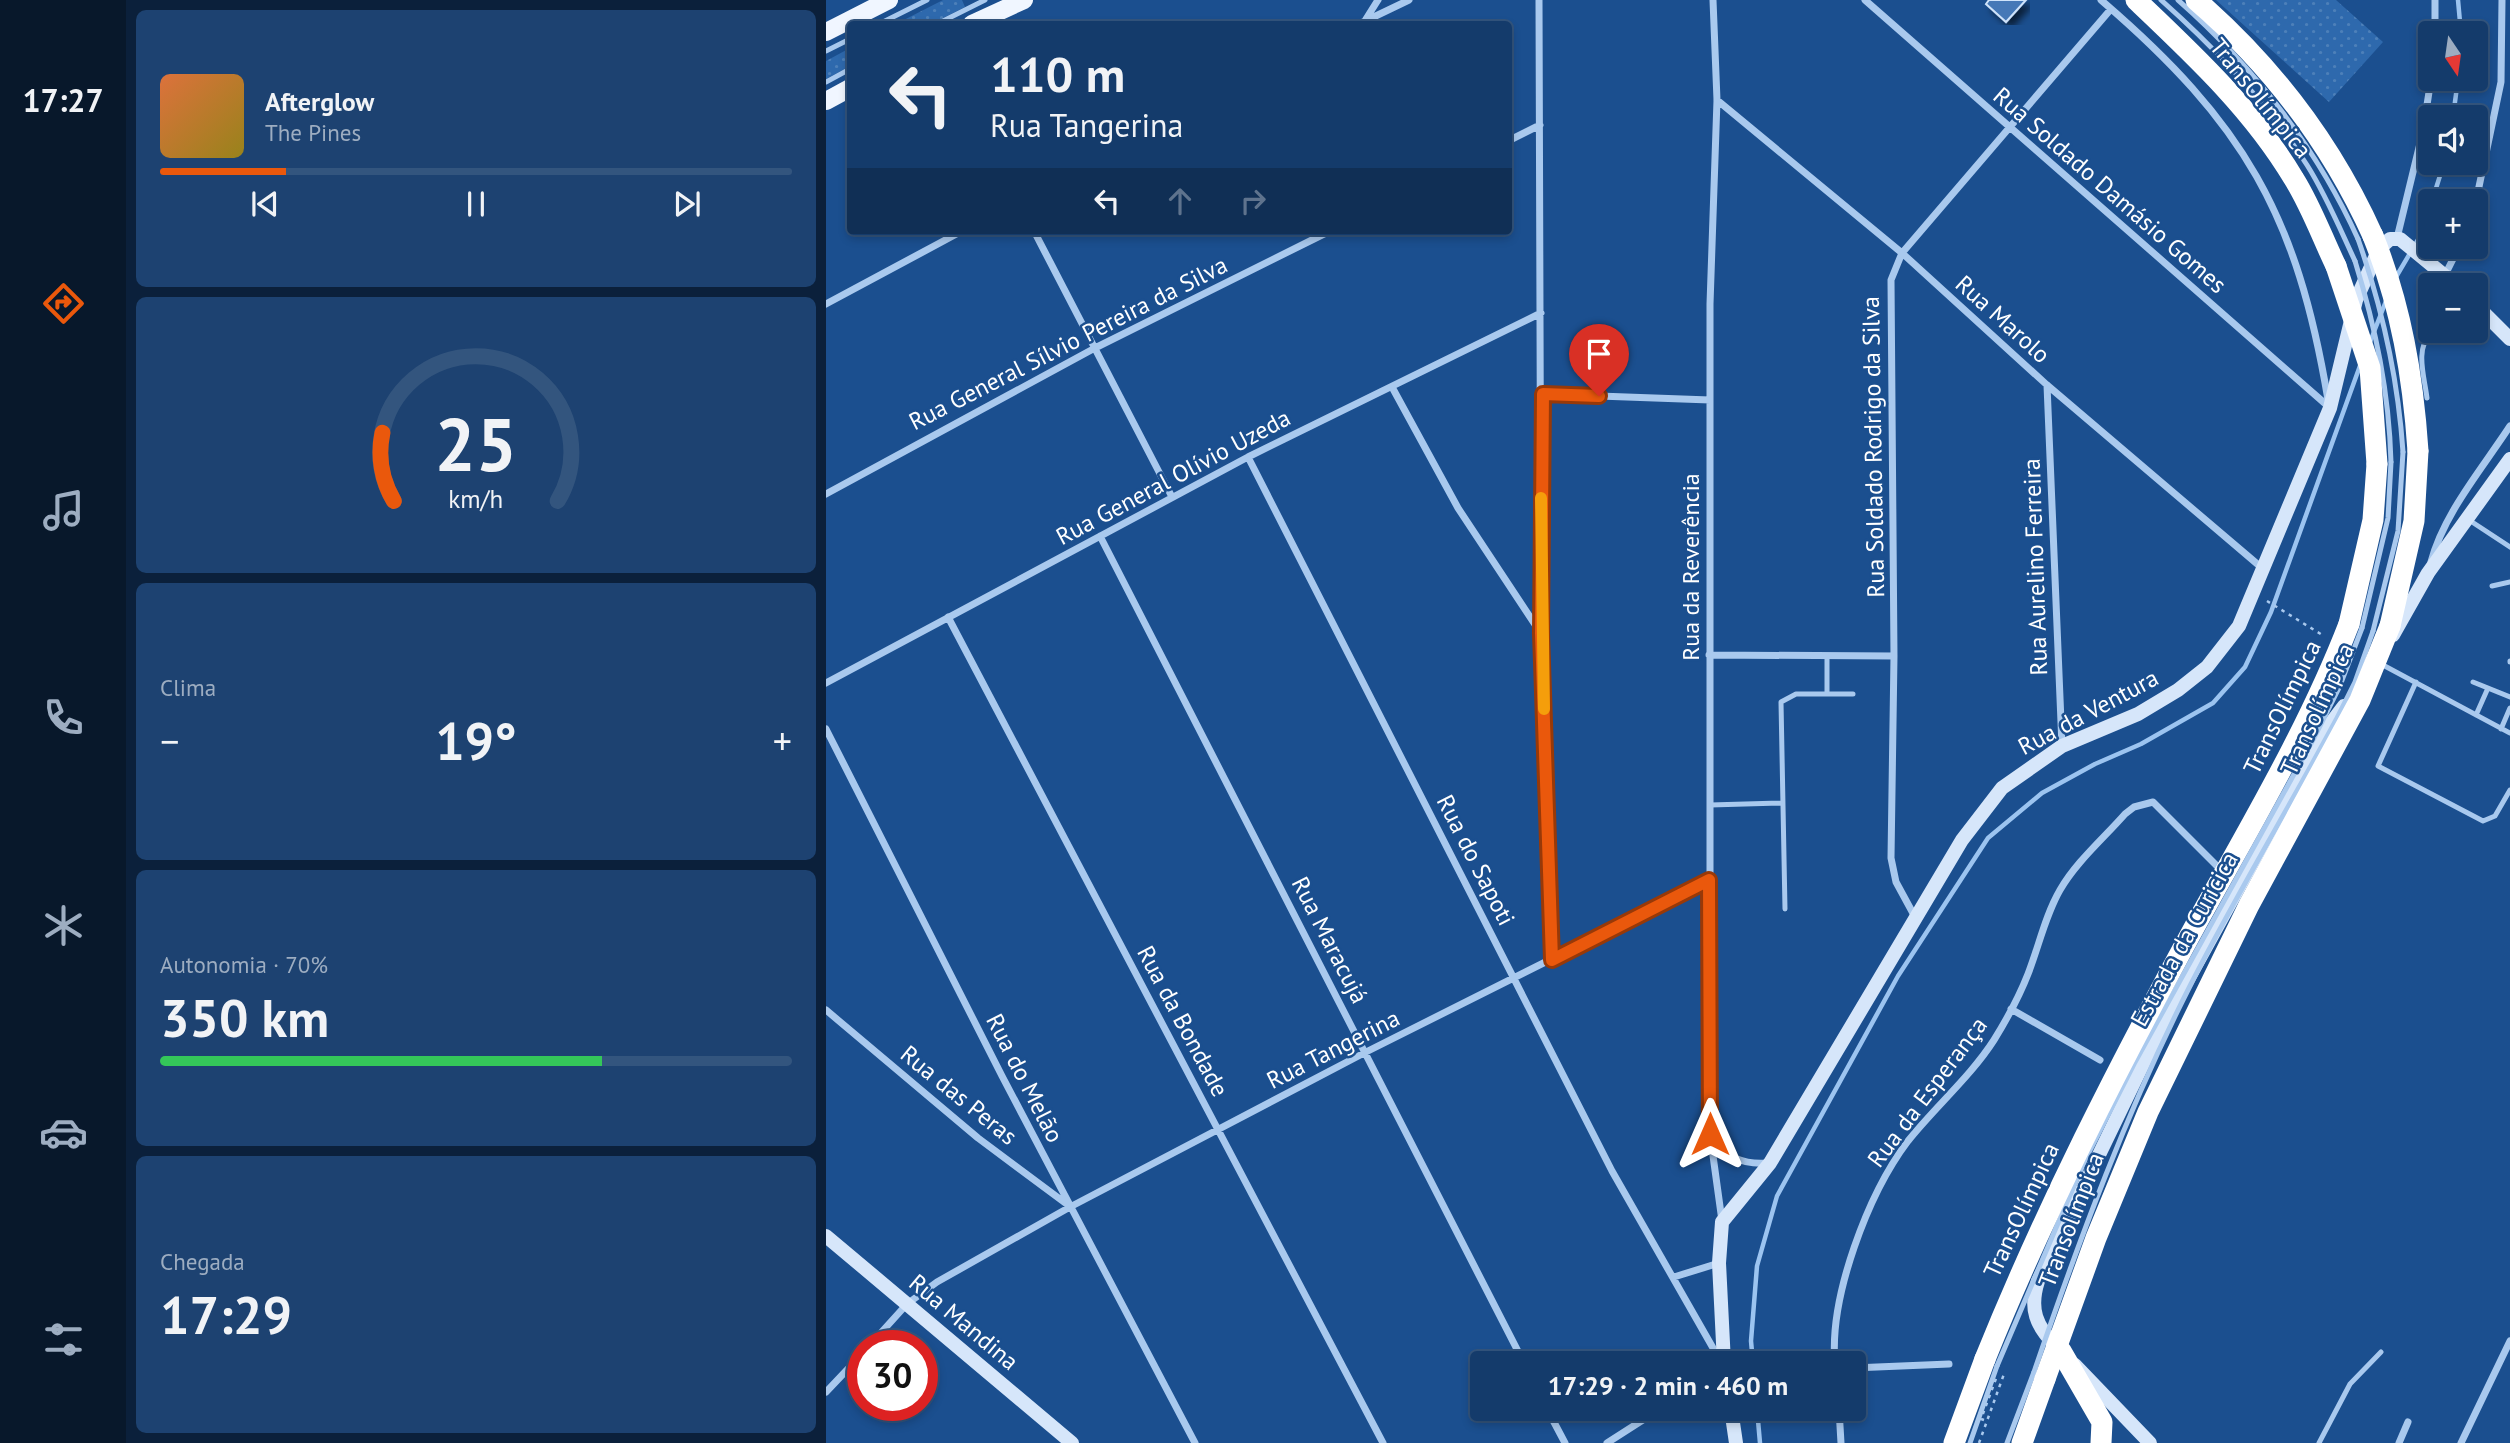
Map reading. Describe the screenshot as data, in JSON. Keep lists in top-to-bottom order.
{
  "streets": {
    "highway": ["TransOlímpica"],
    "street": [
      "Rua Soldado Damásio Gomes",
      "Rua Marolo",
      "Rua General Sílvio Pereira da Silva",
      "Rua Soldado Rodrigo da Silva",
      "Rua General Olívio Uzeda",
      "Rua da Reverência",
      "Rua Aurelino Ferreira",
      "Rua da Ventura",
      "Rua do Sapoti",
      "Estrada da Curicica",
      "Rua Maracujá",
      "Rua da Bondade",
      "Rua Tangerina",
      "Rua do Melão",
      "Rua da Esperança",
      "Rua das Peras",
      "Rua Mandina"
    ],
    "lane": ["Transolímpica"]
  },
  "crossings": [
    ["TransOlímpica", "Transolímpica"],
    ["Rua Soldado Damásio Gomes", "Rua Soldado Rodrigo da Silva"],
    ["Rua Soldado Damásio Gomes", "Rua da Ventura"],
    ["Rua Marolo", "Rua Soldado Rodrigo da Silva"],
    ["Rua Marolo", "Rua da Reverência"],
    ["Rua Marolo", "Rua Aurelino Ferreira"],
    ["Rua Marolo", "Rua da Ventura"],
    ["Rua Soldado Rodrigo da Silva", "Rua da Ventura"],
    ["Rua General Olívio Uzeda", "Rua do Sapoti"],
    ["Rua General Olívio Uzeda", "Rua Maracujá"],
    ["Rua General Olívio Uzeda", "Rua da Bondade"],
    ["Rua da Reverência", "Rua da Ventura"],
    ["Rua da Reverência", "Rua Tangerina"],
    ["Rua Aurelino Ferreira", "Rua da Ventura"],
    ["Rua do Sapoti", "Rua Tangerina"],
    ["Estrada da Curicica", "Rua da Esperança"],
    ["Rua Maracujá", "Rua Tangerina"],
    ["Rua da Bondade", "Rua Tangerina"],
    ["Rua Tangerina", "Rua do Melão"],
    ["Rua Tangerina", "Rua das Peras"],
    ["Rua Tangerina", "Rua Mandina"],
    ["Rua do Melão", "Rua das Peras"]
  ],
  "north": "bottom",
  "page": {
    "tabs": "17:27",
    "map_buttons": ["+", "−"],
    "turn": ["110 m", "Rua Tangerina"],
    "song": ["Afterglow", "The Pines"],
    "tile": [
      "Clima",
      ["Autonomia · 70%", "350 km"],
      ["Chegada", "17:29"]
    ],
    "heat": ["−", "19°", "+"],
    "limit": "30",
    "trip": "17:29 · 2 min · 460 m",
    "gauge": ["25", "km/h"]
  }
}
